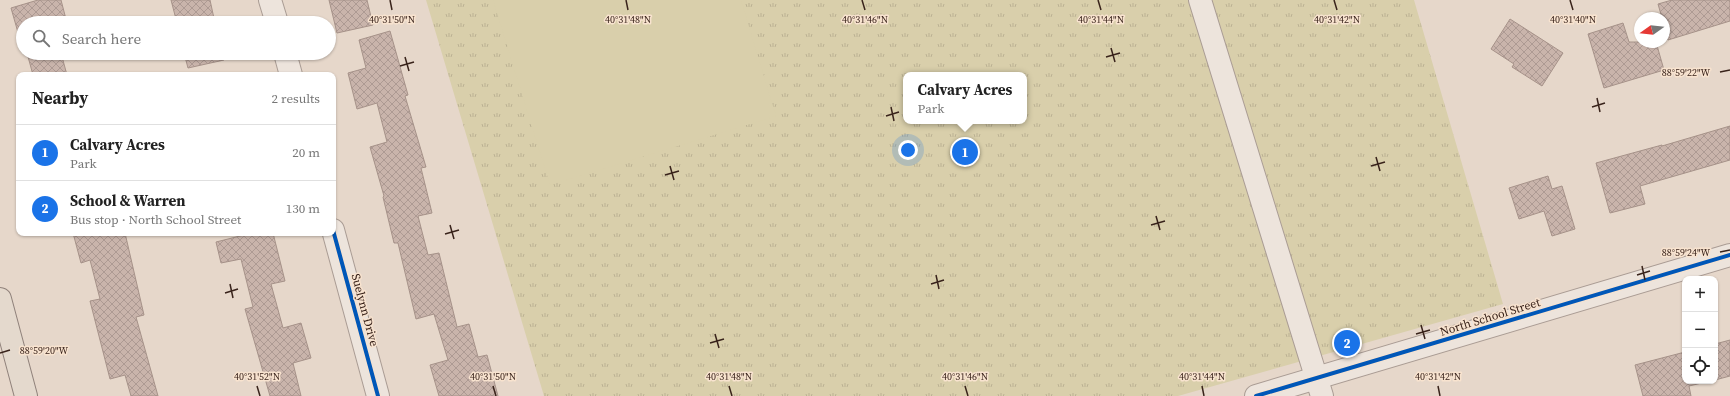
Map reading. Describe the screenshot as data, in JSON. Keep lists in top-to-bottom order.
{
  "streets": {
    "street": ["Suelynn Drive", "North School Street"]
  },
  "north": "left",
  "page": {
    "search": "Search here",
    "popup": ["Calvary Acres", "Park"],
    "heading": ["Nearby", "2 results"],
    "list": [
      {
        "mark": "1",
        "name": "Calvary Acres",
        "note": "Park",
        "value": "20 m"
      },
      {
        "mark": "2",
        "name": "School & Warren",
        "note": "Bus stop · North School Street",
        "value": "130 m"
      }
    ],
    "pins": ["1", "2"],
    "map_buttons": ["+", "−"]
  },
  "coordinates": [
    "40°31'50\"N",
    "40°31'48\"N",
    "40°31'46\"N",
    "40°31'44\"N",
    "40°31'42\"N",
    "40°31'40\"N",
    "88°59'22\"W",
    "88°59'24\"W",
    "88°59'20\"W",
    "40°31'52\"N"
  ]
}
